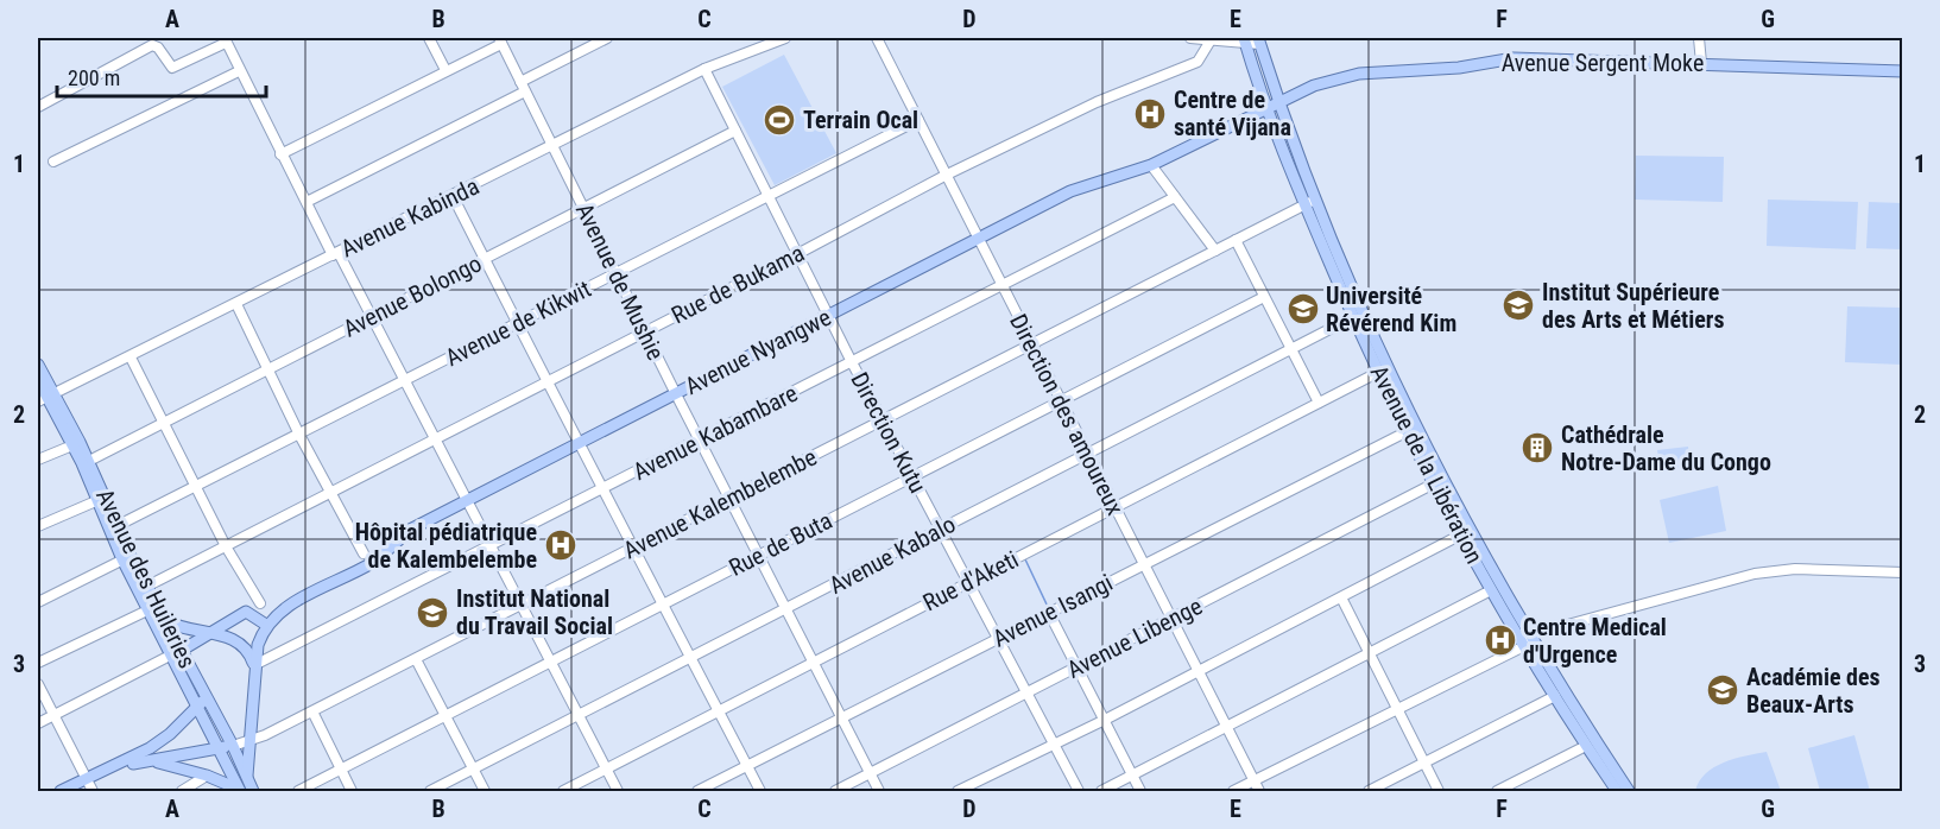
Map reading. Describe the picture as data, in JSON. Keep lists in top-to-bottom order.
{
  "streets": {
    "main road": [
      "Avenue Sergent Moke",
      "Avenue Nyangwe",
      "Avenue de la Libération",
      "Avenue Kalembelembe",
      "Avenue des Huileries"
    ],
    "street": [
      "Avenue Kabinda",
      "Avenue de Mushie",
      "Rue de Bukama",
      "Avenue Bolongo",
      "Avenue de Kikwit",
      "Direction des amoureux",
      "Avenue Kabambare",
      "Direction Kutu",
      "Rue de Buta",
      "Avenue Kabalo",
      "Rue d'Aketi",
      "Avenue Isangi",
      "Avenue Libenge"
    ]
  },
  "crossings": [
    ["Avenue Sergent Moke", "Avenue Nyangwe"],
    ["Avenue Sergent Moke", "Avenue de la Libération"],
    ["Avenue Kabinda", "Avenue de Mushie"],
    ["Avenue Kabinda", "Direction Kutu"],
    ["Avenue Kabinda", "Avenue des Huileries"],
    ["Avenue de Mushie", "Rue de Bukama"],
    ["Avenue de Mushie", "Avenue Bolongo"],
    ["Avenue de Mushie", "Avenue de Kikwit"],
    ["Avenue de Mushie", "Avenue Nyangwe"],
    ["Avenue de Mushie", "Avenue Kabambare"],
    ["Avenue de Mushie", "Avenue Kalembelembe"],
    ["Avenue de Mushie", "Rue de Buta"],
    ["Avenue de Mushie", "Avenue Kabalo"],
    ["Avenue de Mushie", "Rue d'Aketi"],
    ["Avenue de Mushie", "Avenue Isangi"],
    ["Avenue de Mushie", "Avenue Libenge"],
    ["Rue de Bukama", "Direction des amoureux"],
    ["Rue de Bukama", "Direction Kutu"],
    ["Rue de Bukama", "Avenue des Huileries"],
    ["Avenue Bolongo", "Direction Kutu"],
    ["Avenue Bolongo", "Avenue des Huileries"],
    ["Avenue de Kikwit", "Direction des amoureux"],
    ["Avenue de Kikwit", "Direction Kutu"],
    ["Avenue de Kikwit", "Avenue des Huileries"],
    ["Avenue Nyangwe", "Direction des amoureux"],
    ["Avenue Nyangwe", "Direction Kutu"],
    ["Avenue Nyangwe", "Avenue de la Libération"],
    ["Direction des amoureux", "Avenue Kabambare"],
    ["Direction des amoureux", "Avenue Kalembelembe"],
    ["Direction des amoureux", "Rue de Buta"],
    ["Direction des amoureux", "Avenue Kabalo"],
    ["Direction des amoureux", "Rue d'Aketi"],
    ["Direction des amoureux", "Avenue Isangi"],
    ["Direction des amoureux", "Avenue Libenge"],
    ["Avenue Kabambare", "Direction Kutu"],
    ["Direction Kutu", "Avenue Kalembelembe"],
    ["Direction Kutu", "Rue de Buta"],
    ["Direction Kutu", "Avenue Kabalo"],
    ["Direction Kutu", "Rue d'Aketi"],
    ["Direction Kutu", "Avenue Isangi"],
    ["Direction Kutu", "Avenue Libenge"],
    ["Avenue de la Libération", "Avenue Kalembelembe"],
    ["Avenue de la Libération", "Avenue Kabalo"],
    ["Avenue de la Libération", "Rue d'Aketi"],
    ["Avenue de la Libération", "Avenue Isangi"],
    ["Avenue de la Libération", "Avenue Libenge"],
    ["Avenue Kalembelembe", "Avenue des Huileries"]
  ],
  "places": {
    "hospital": ["Centre de santé Vijana", "Hôpital pédiatrique de Kalembelembe", "Centre Medical d'Urgence"],
    "sports": ["Terrain Ocal"],
    "school or university": [
      "Institut Supérieure des Arts et Métiers",
      "Université Révérend Kim",
      "Institut National du Travail Social",
      "Académie des Beaux-Arts"
    ],
    "building": ["Cathédrale Notre-Dame du Congo"]
  },
  "scale_bar": "200 m",
  "grid": {
    "columns": [
      "A",
      "B",
      "C",
      "D",
      "E",
      "F",
      "G"
    ],
    "rows": ["1", "2", "3"]
  }
}
